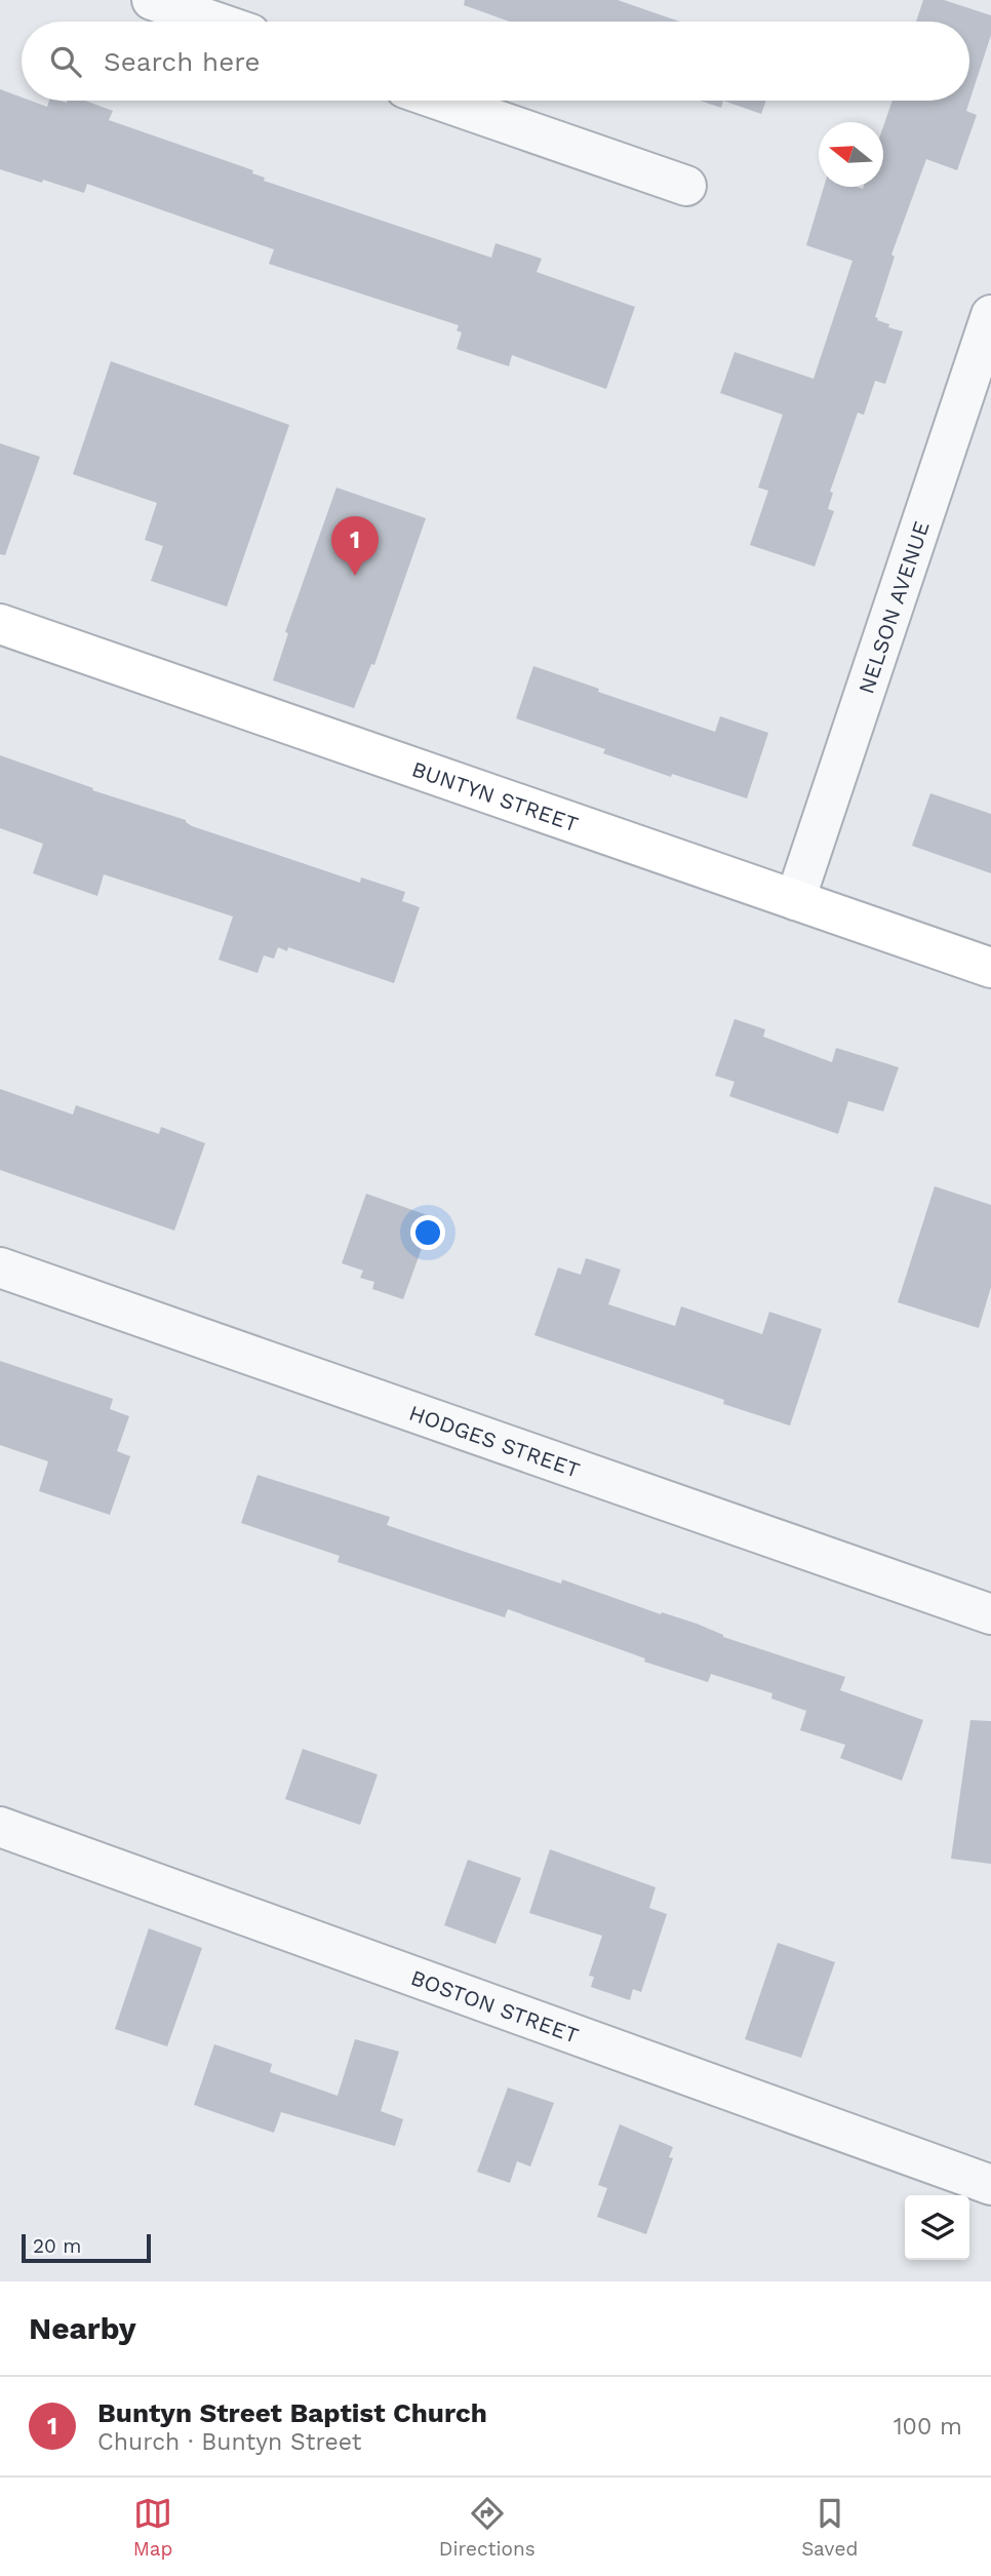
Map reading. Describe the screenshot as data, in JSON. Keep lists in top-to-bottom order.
{
  "streets": {
    "street": [
      "NELSON AVENUE",
      "BUNTYN STREET",
      "HODGES STREET",
      "BOSTON STREET"
    ]
  },
  "crossings": [
    ["NELSON AVENUE", "BUNTYN STREET"]
  ],
  "scale_bar": "20 m",
  "north": "left",
  "page": {
    "search": "Search here",
    "pins": "1",
    "scale": "20 m",
    "heading": "Nearby",
    "list": [
      {
        "mark": "1",
        "name": "Buntyn Street Baptist Church",
        "note": "Church · Buntyn Street",
        "value": "100 m"
      }
    ],
    "nav": ["Map", "Directions", "Saved"]
  }
}
